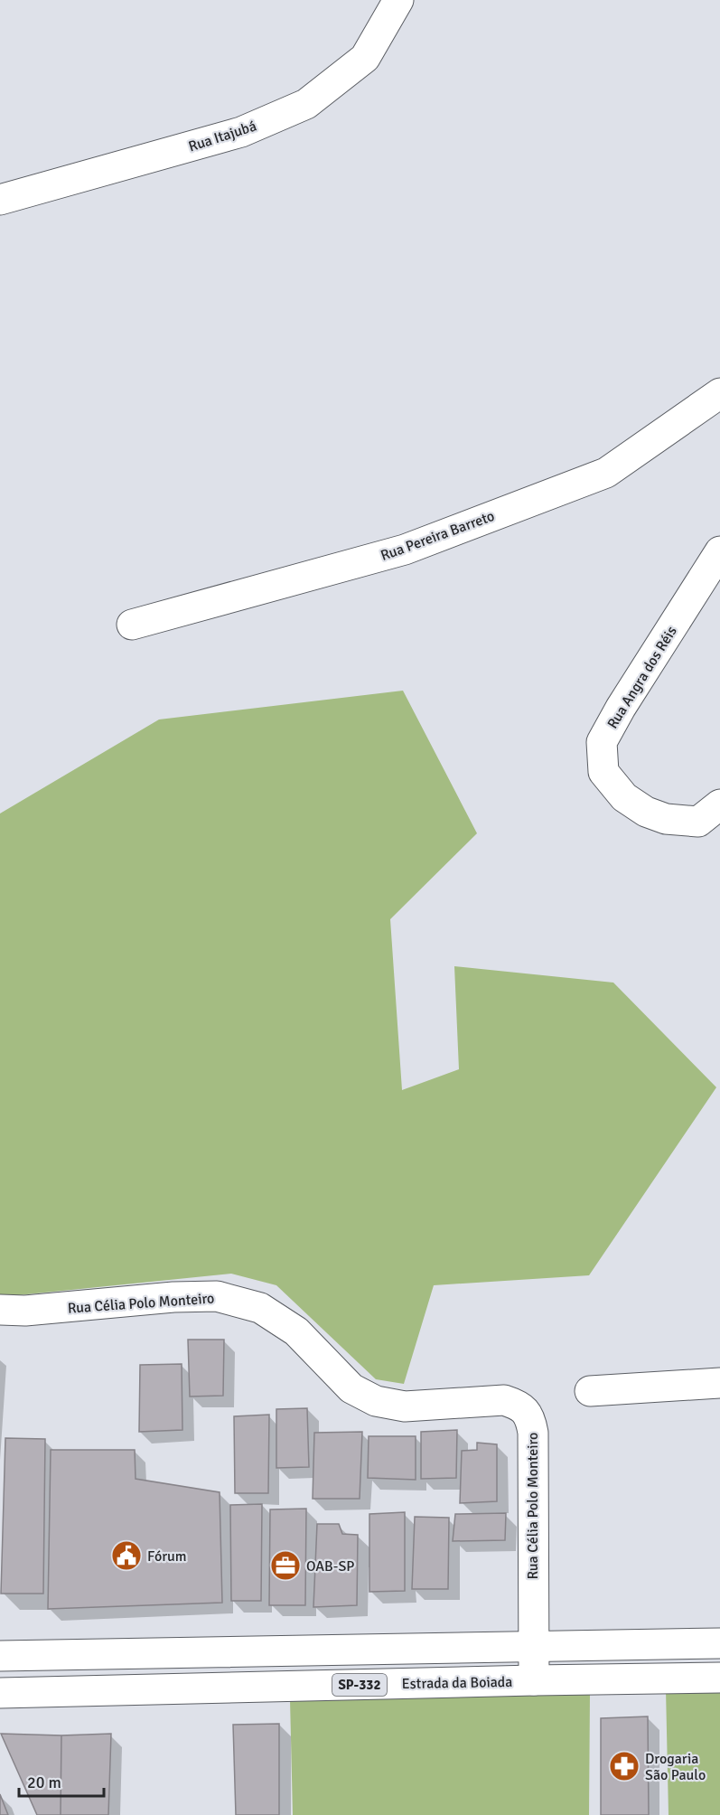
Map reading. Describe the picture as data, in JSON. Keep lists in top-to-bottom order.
{
  "streets": {
    "street": [
      "Rua Itajubá",
      "Rua Pereira Barreto",
      "Rua Angra dos Réis",
      "Rua Célia Polo Monteiro",
      "Estrada da Boiada",
      "SP-332"
    ]
  },
  "crossings": [
    ["Rua Célia Polo Monteiro", "Estrada da Boiada"]
  ],
  "places": {
    "public building": ["Fórum"],
    "office": ["OAB-SP"],
    "pharmacy": ["Drogaria São Paulo"]
  },
  "scale_bar": "20 m"
}
